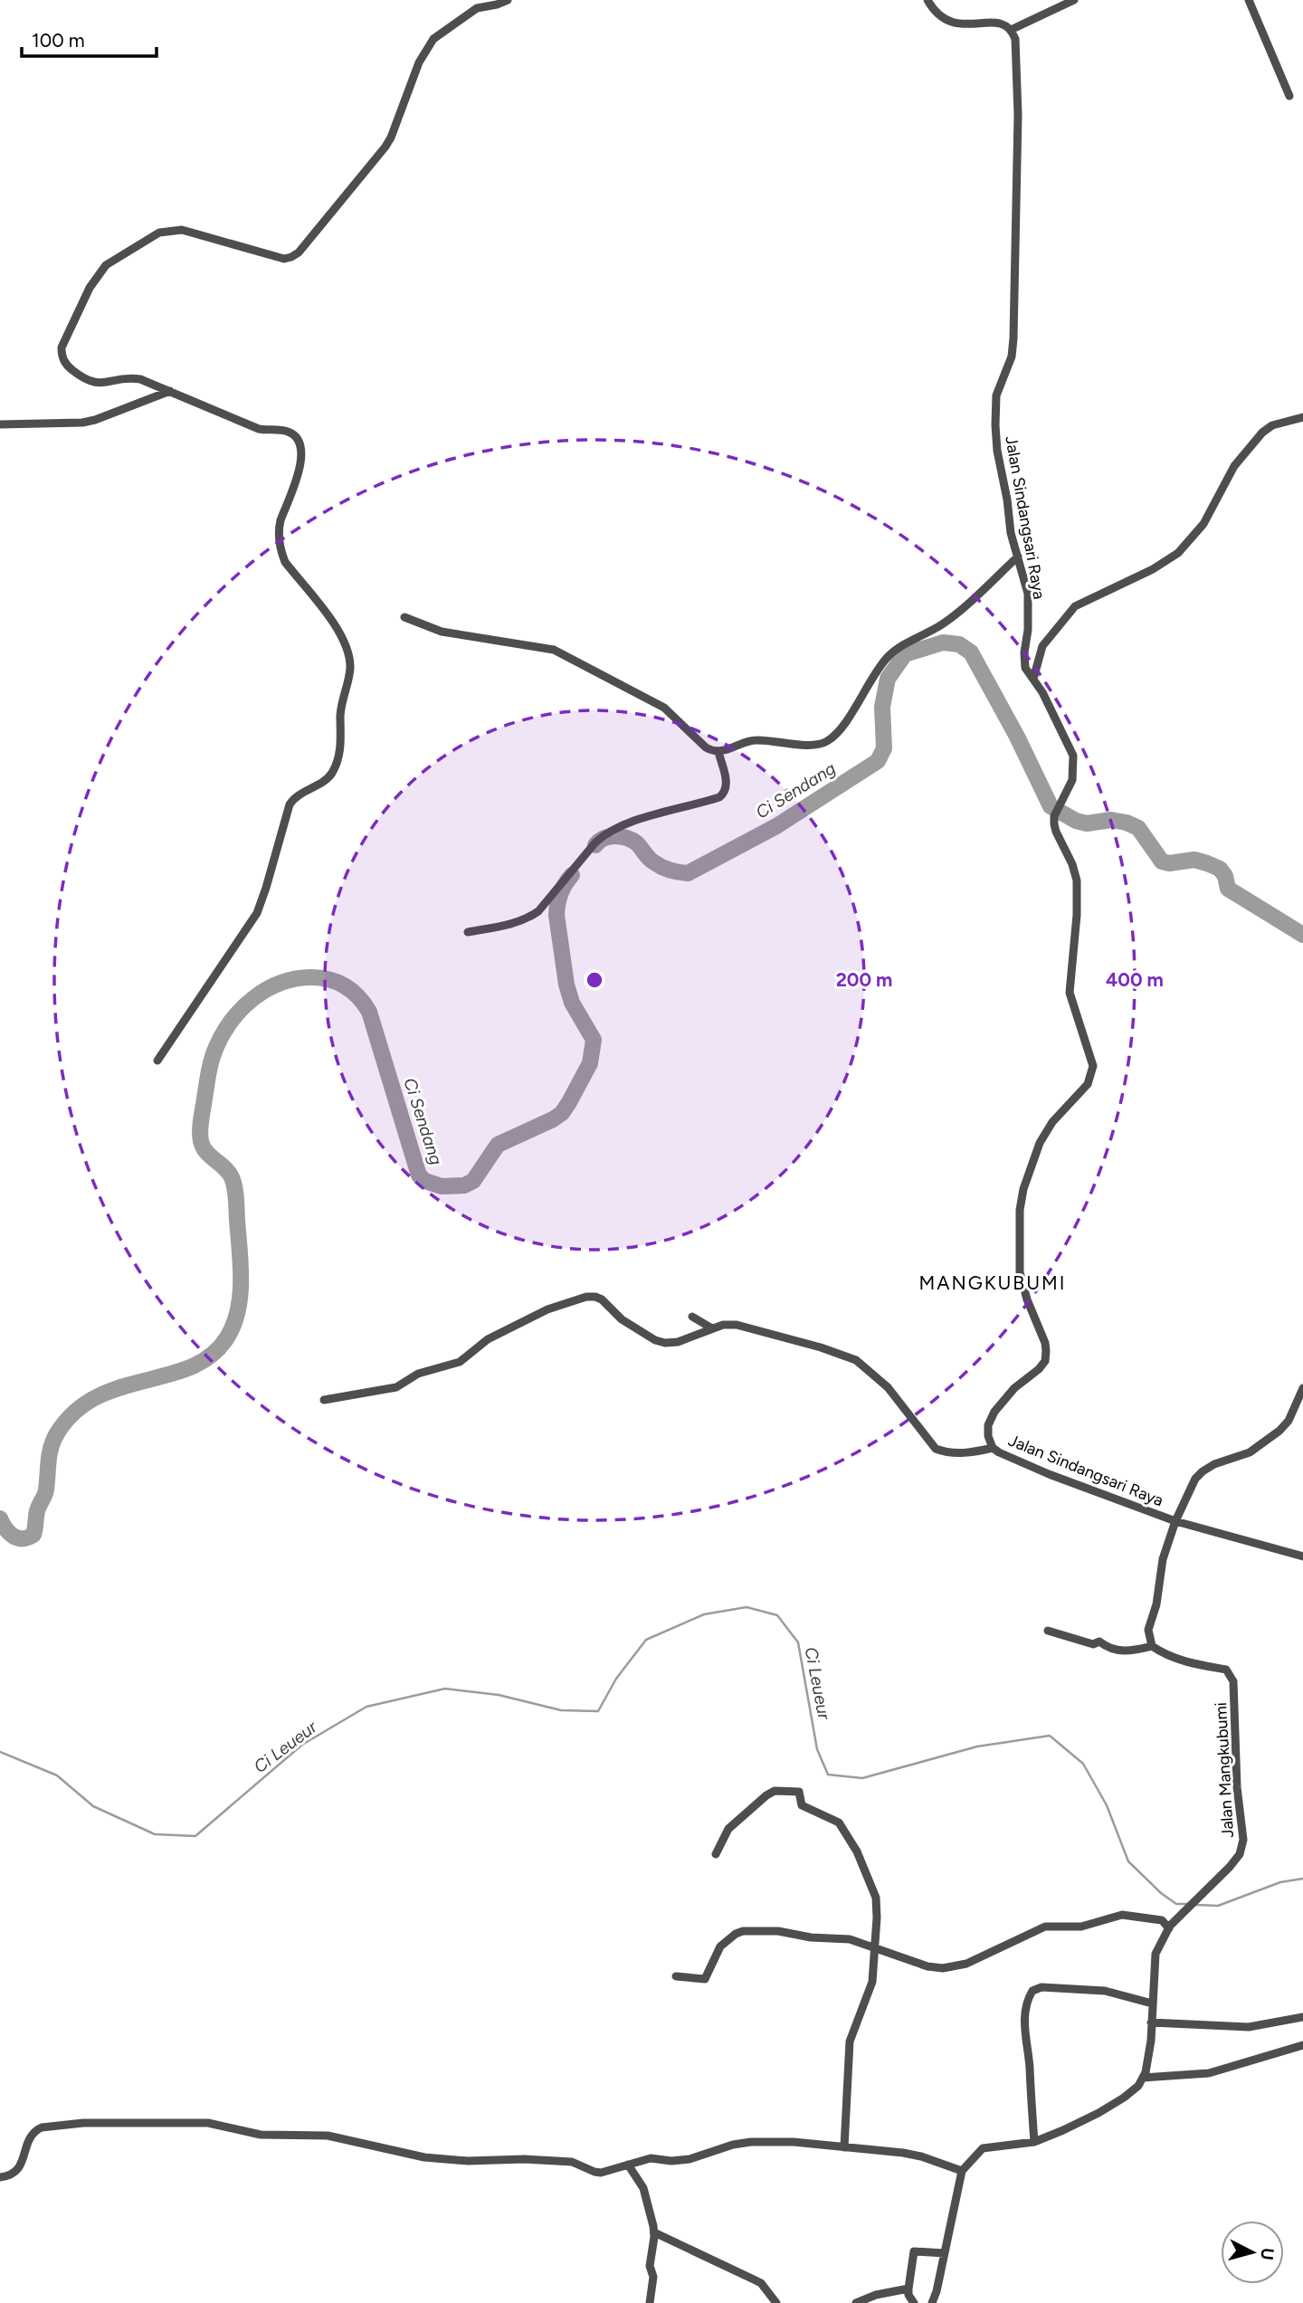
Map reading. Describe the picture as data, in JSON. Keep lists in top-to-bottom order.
{
  "streets": {
    "street": ["Jalan Sindangsari Raya", "Jalan Mangkubumi"]
  },
  "districts": ["MANGKUBUMI"],
  "water": ["Ci Sendang", "Ci Leueur"],
  "scale_bar": "100 m",
  "north": "right",
  "rings": ["200 m", "400 m"]
}
